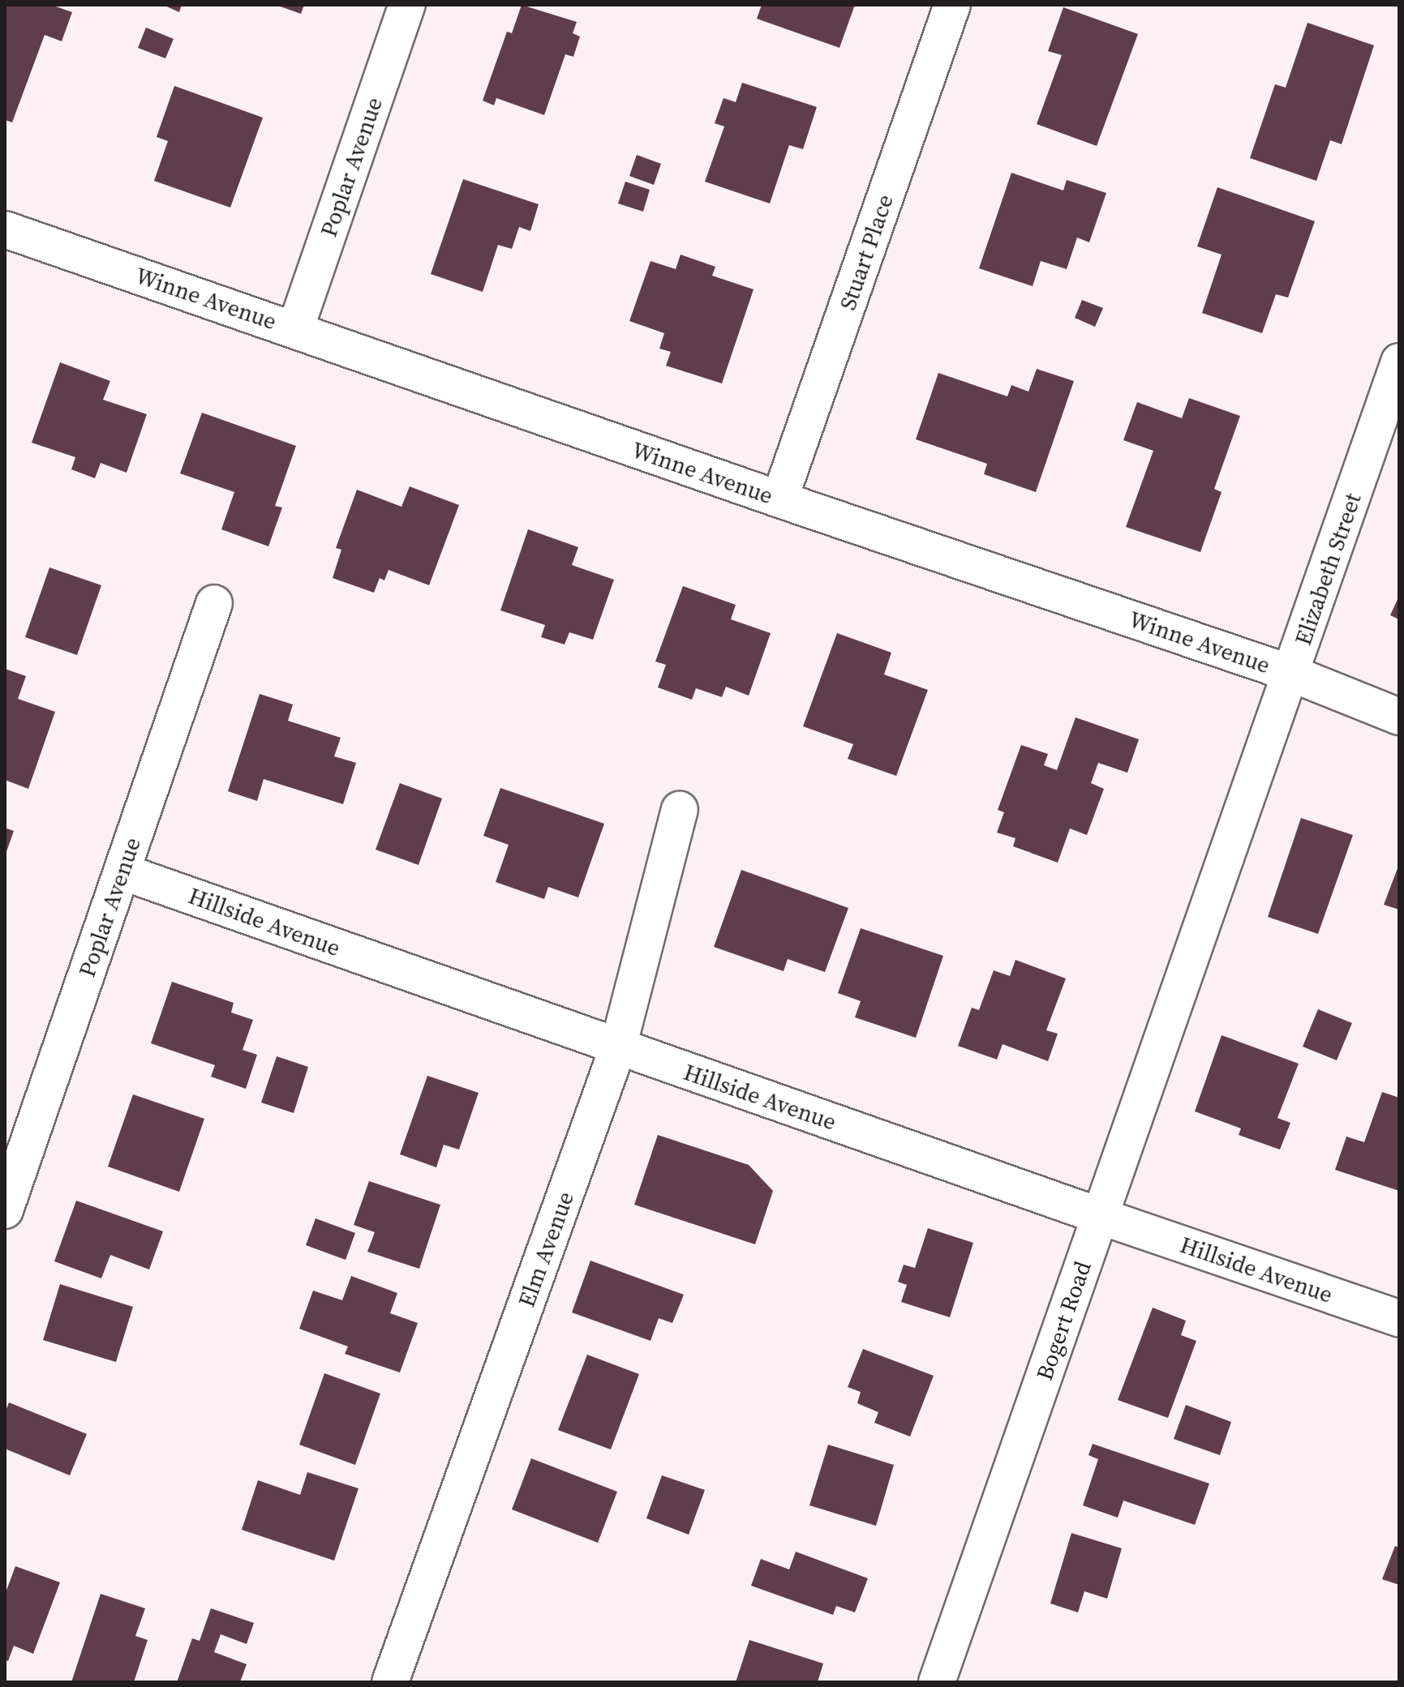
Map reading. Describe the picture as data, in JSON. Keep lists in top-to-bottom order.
{
  "streets": {
    "street": [
      "Poplar Avenue",
      "Stuart Place",
      "Winne Avenue",
      "Elizabeth Street",
      "Hillside Avenue",
      "Elm Avenue",
      "Bogert Road"
    ]
  },
  "crossings": [
    ["Poplar Avenue", "Winne Avenue"],
    ["Poplar Avenue", "Hillside Avenue"],
    ["Stuart Place", "Winne Avenue"],
    ["Winne Avenue", "Elizabeth Street"],
    ["Elizabeth Street", "Bogert Road"],
    ["Hillside Avenue", "Elm Avenue"],
    ["Hillside Avenue", "Bogert Road"]
  ]
}
